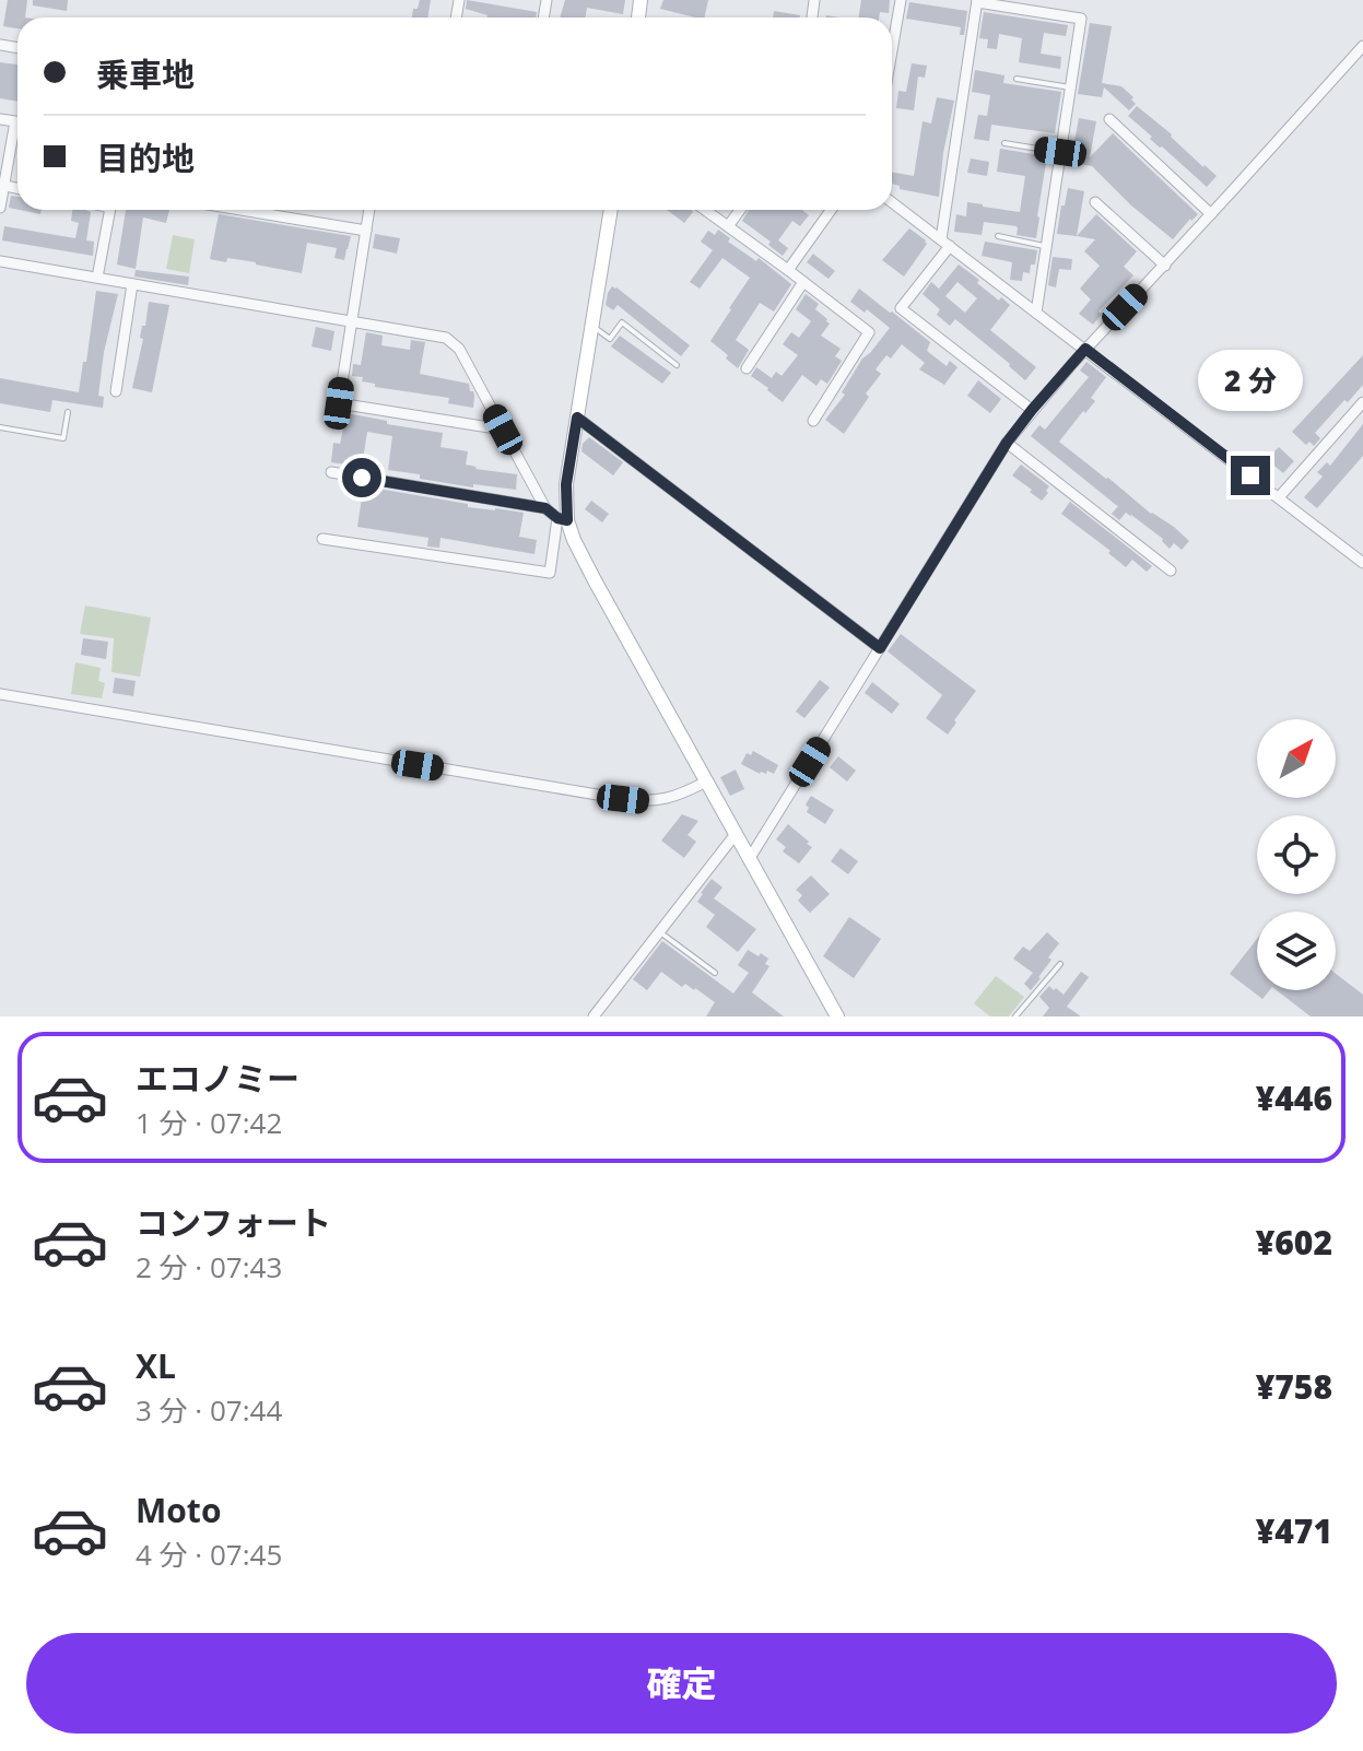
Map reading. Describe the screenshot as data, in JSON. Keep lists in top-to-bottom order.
{
  "north": "top right",
  "page": {
    "banner": ["乗車地", "目的地"],
    "bubble": "2 分",
    "list": [
      {
        "name": "エコノミー",
        "note": "1 分 · 07:42",
        "value": "¥446"
      },
      {
        "name": "コンフォート",
        "note": "2 分 · 07:43",
        "value": "¥602"
      },
      {
        "name": "XL",
        "note": "3 分 · 07:44",
        "value": "¥758"
      },
      {
        "name": "Moto",
        "note": "4 分 · 07:45",
        "value": "¥471"
      }
    ],
    "buttons": "確定"
  }
}
